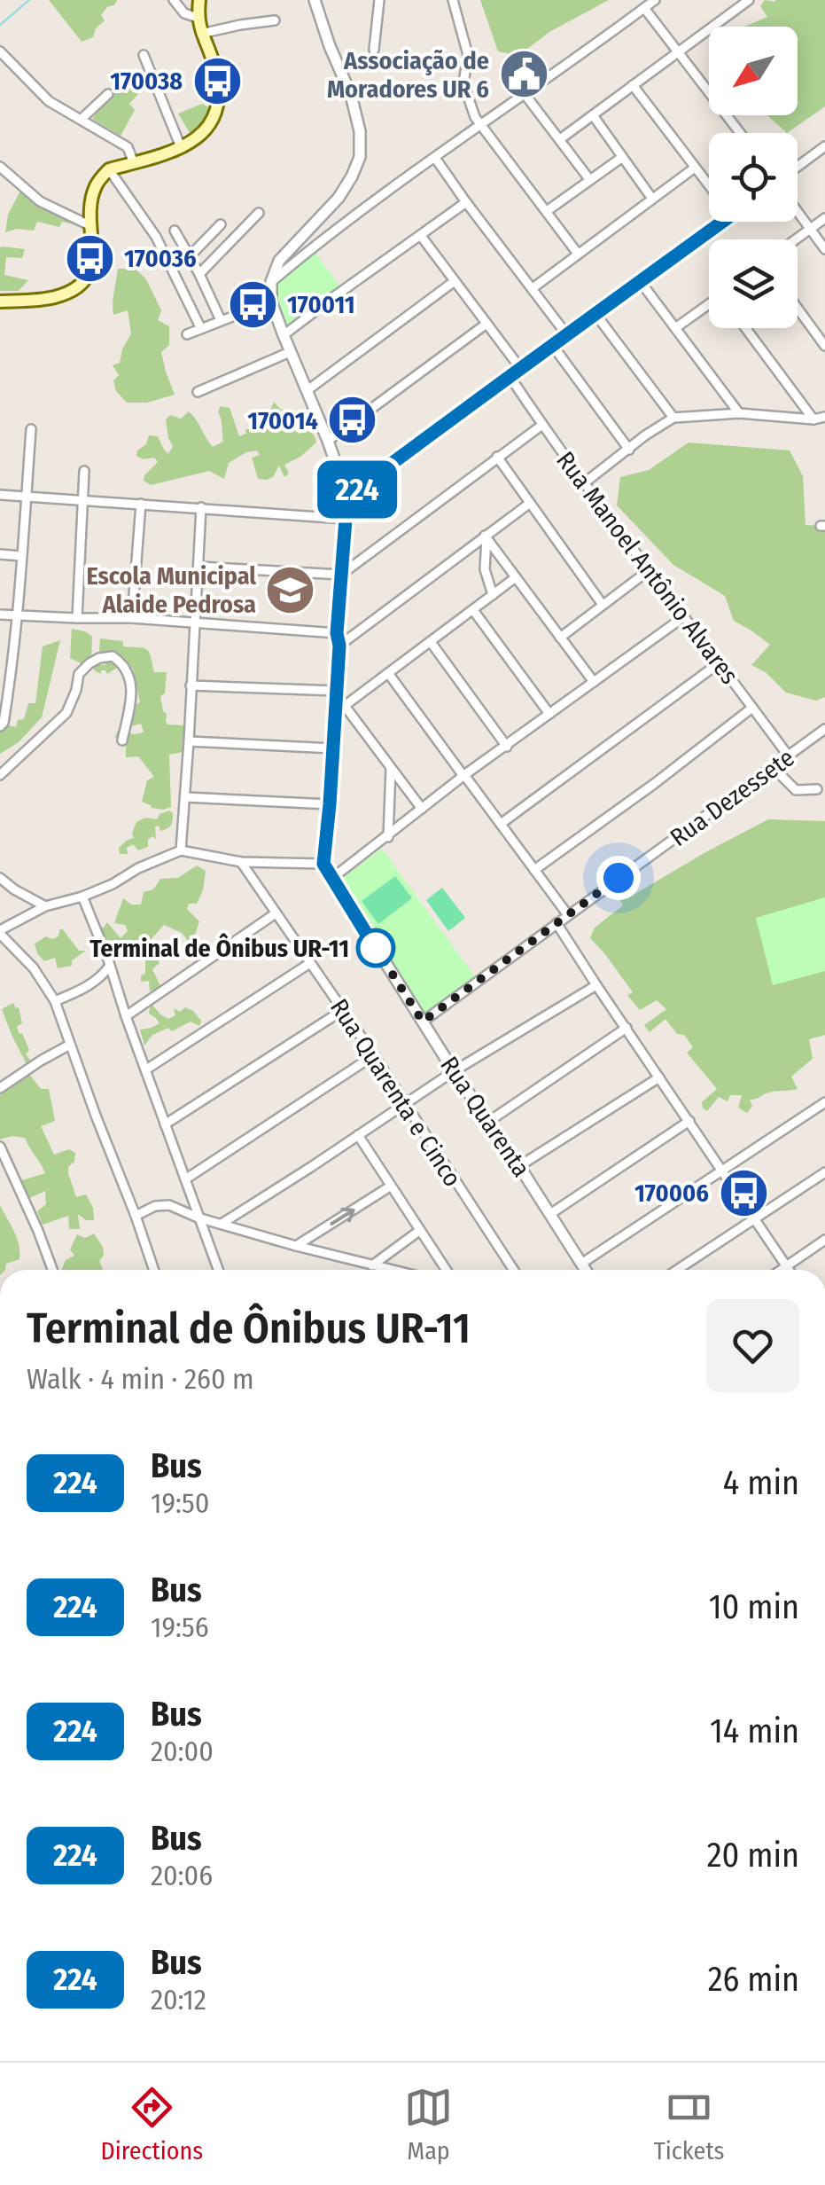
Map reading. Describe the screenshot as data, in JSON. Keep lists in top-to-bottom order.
{
  "streets": {
    "street": [
      "Rua Manoel Antônio Alvares",
      "Rua Dezessete",
      "Rua Quarenta e Cinco",
      "Rua Quarenta"
    ]
  },
  "crossings": [
    ["Rua Manoel Antônio Alvares", "Rua Dezessete"],
    ["Rua Dezessete", "Rua Quarenta"]
  ],
  "places": {
    "public building": ["Associação de Moradores UR 6"],
    "bus stop": [
      "170038",
      "170036",
      "170011",
      "170014",
      "170006"
    ],
    "school or university": ["Escola Municipal Alaide Pedrosa"],
    "other": ["Terminal de Ônibus UR-11"]
  },
  "lines": ["bus line 224"],
  "north": "bottom left",
  "page": {
    "on_map": "224",
    "heading": ["Terminal de Ônibus UR-11", "Walk · 4 min · 260 m"],
    "list": [
      {
        "mark": "224",
        "name": "Bus",
        "note": "19:50",
        "value": "4 min"
      },
      {
        "mark": "224",
        "name": "Bus",
        "note": "19:56",
        "value": "10 min"
      },
      {
        "mark": "224",
        "name": "Bus",
        "note": "20:00",
        "value": "14 min"
      },
      {
        "mark": "224",
        "name": "Bus",
        "note": "20:06",
        "value": "20 min"
      },
      {
        "mark": "224",
        "name": "Bus",
        "note": "20:12",
        "value": "26 min"
      }
    ],
    "tabs": ["Directions", "Map", "Tickets"]
  }
}
